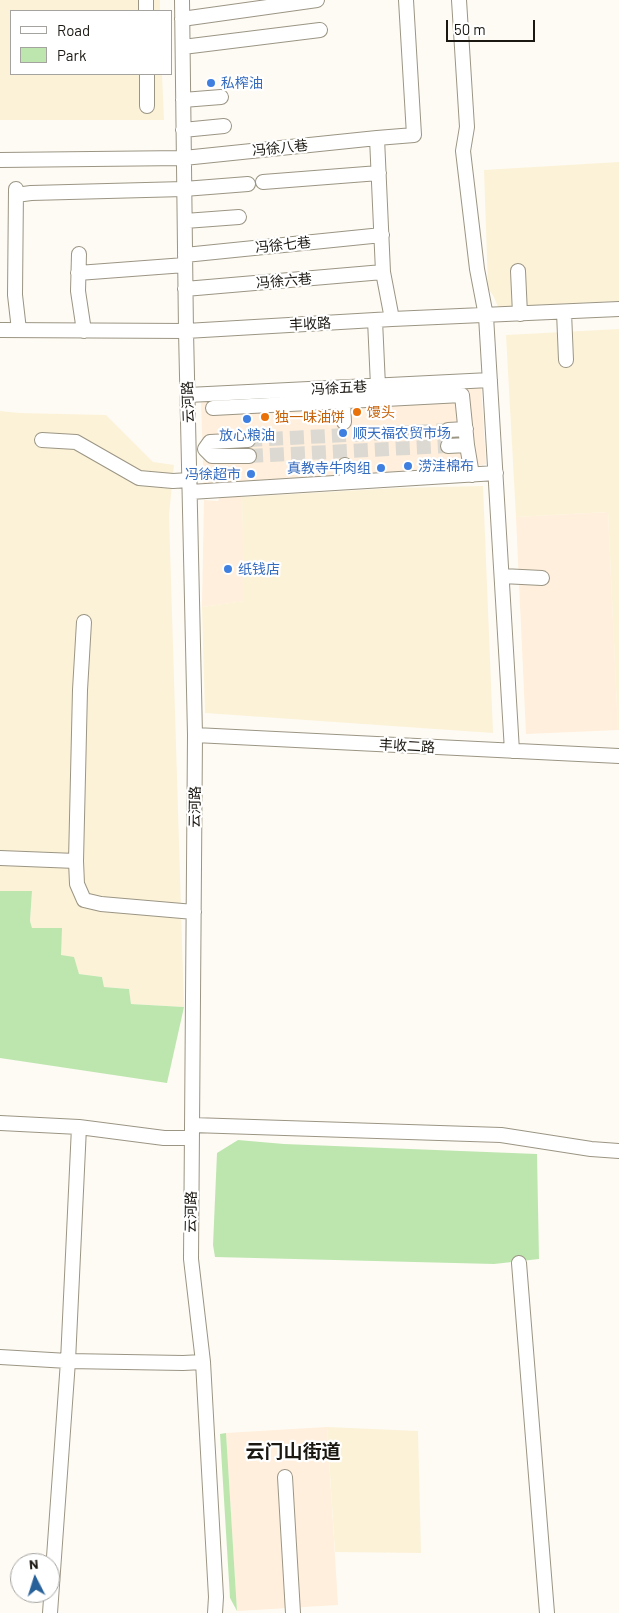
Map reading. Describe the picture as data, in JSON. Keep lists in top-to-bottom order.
{
  "streets": {
    "street": [
      "冯徐八巷",
      "冯徐七巷",
      "冯徐六巷",
      "丰收路",
      "冯徐五巷",
      "云河路",
      "丰收二路"
    ]
  },
  "crossings": [
    ["冯徐八巷", "云河路"],
    ["冯徐七巷", "云河路"],
    ["冯徐六巷", "云河路"],
    ["丰收路", "云河路"],
    ["冯徐五巷", "云河路"],
    ["云河路", "丰收二路"]
  ],
  "districts": ["云门山街道"],
  "places": [
    "私榨油",
    "馒头",
    "独一味油饼",
    "放心粮油",
    "顺天福农贸市场",
    "涝洼棉布",
    "真教寺牛肉组",
    "冯徐超市",
    "纸钱店"
  ],
  "legend": ["Road", "Park"],
  "scale_bar": "50 m",
  "north": "top"
}
